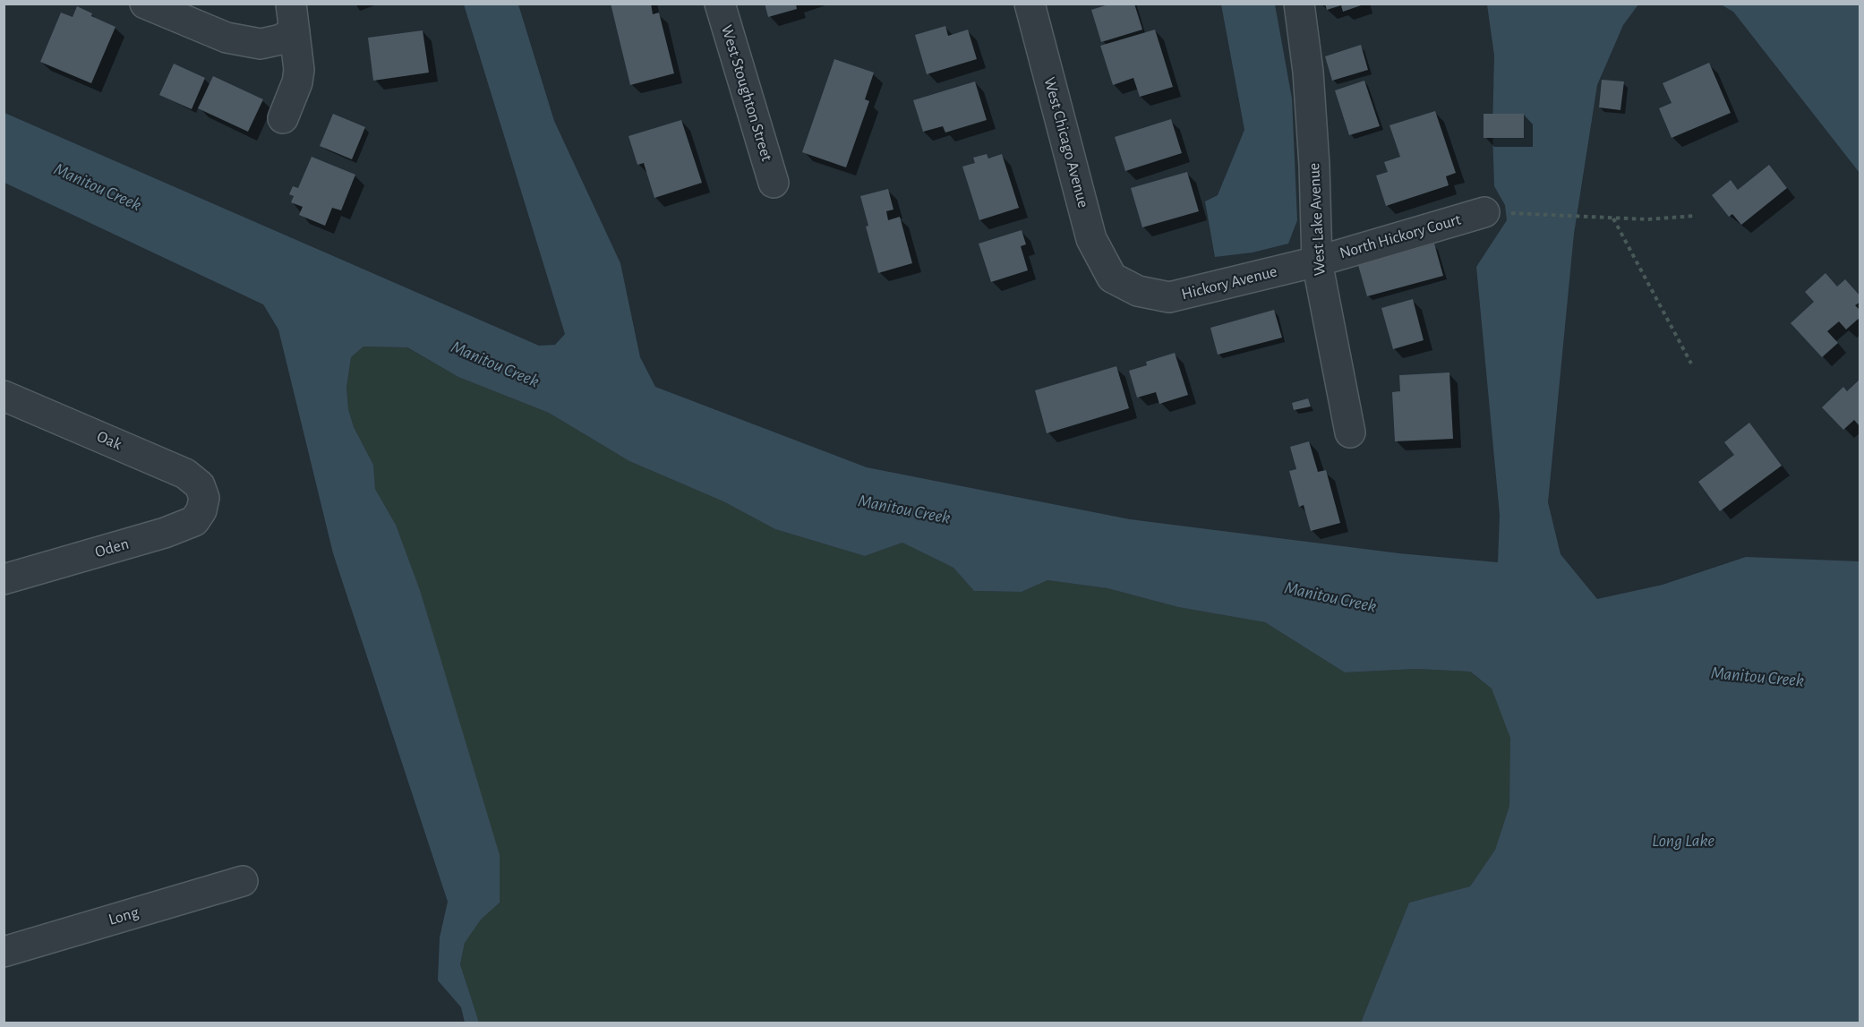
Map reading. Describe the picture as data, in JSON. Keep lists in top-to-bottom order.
{
  "streets": {
    "street": [
      "West Stoughton Street",
      "West Chicago Avenue",
      "West Lake Avenue",
      "North Hickory Court",
      "Hickory Avenue",
      "Oak",
      "Oden",
      "Long"
    ]
  },
  "crossings": [
    ["West Chicago Avenue", "Hickory Avenue"],
    ["West Lake Avenue", "North Hickory Court"],
    ["West Lake Avenue", "Hickory Avenue"],
    ["North Hickory Court", "Hickory Avenue"],
    ["Oak", "Oden"]
  ],
  "water": ["Manitou Creek", "Long Lake"]
}
